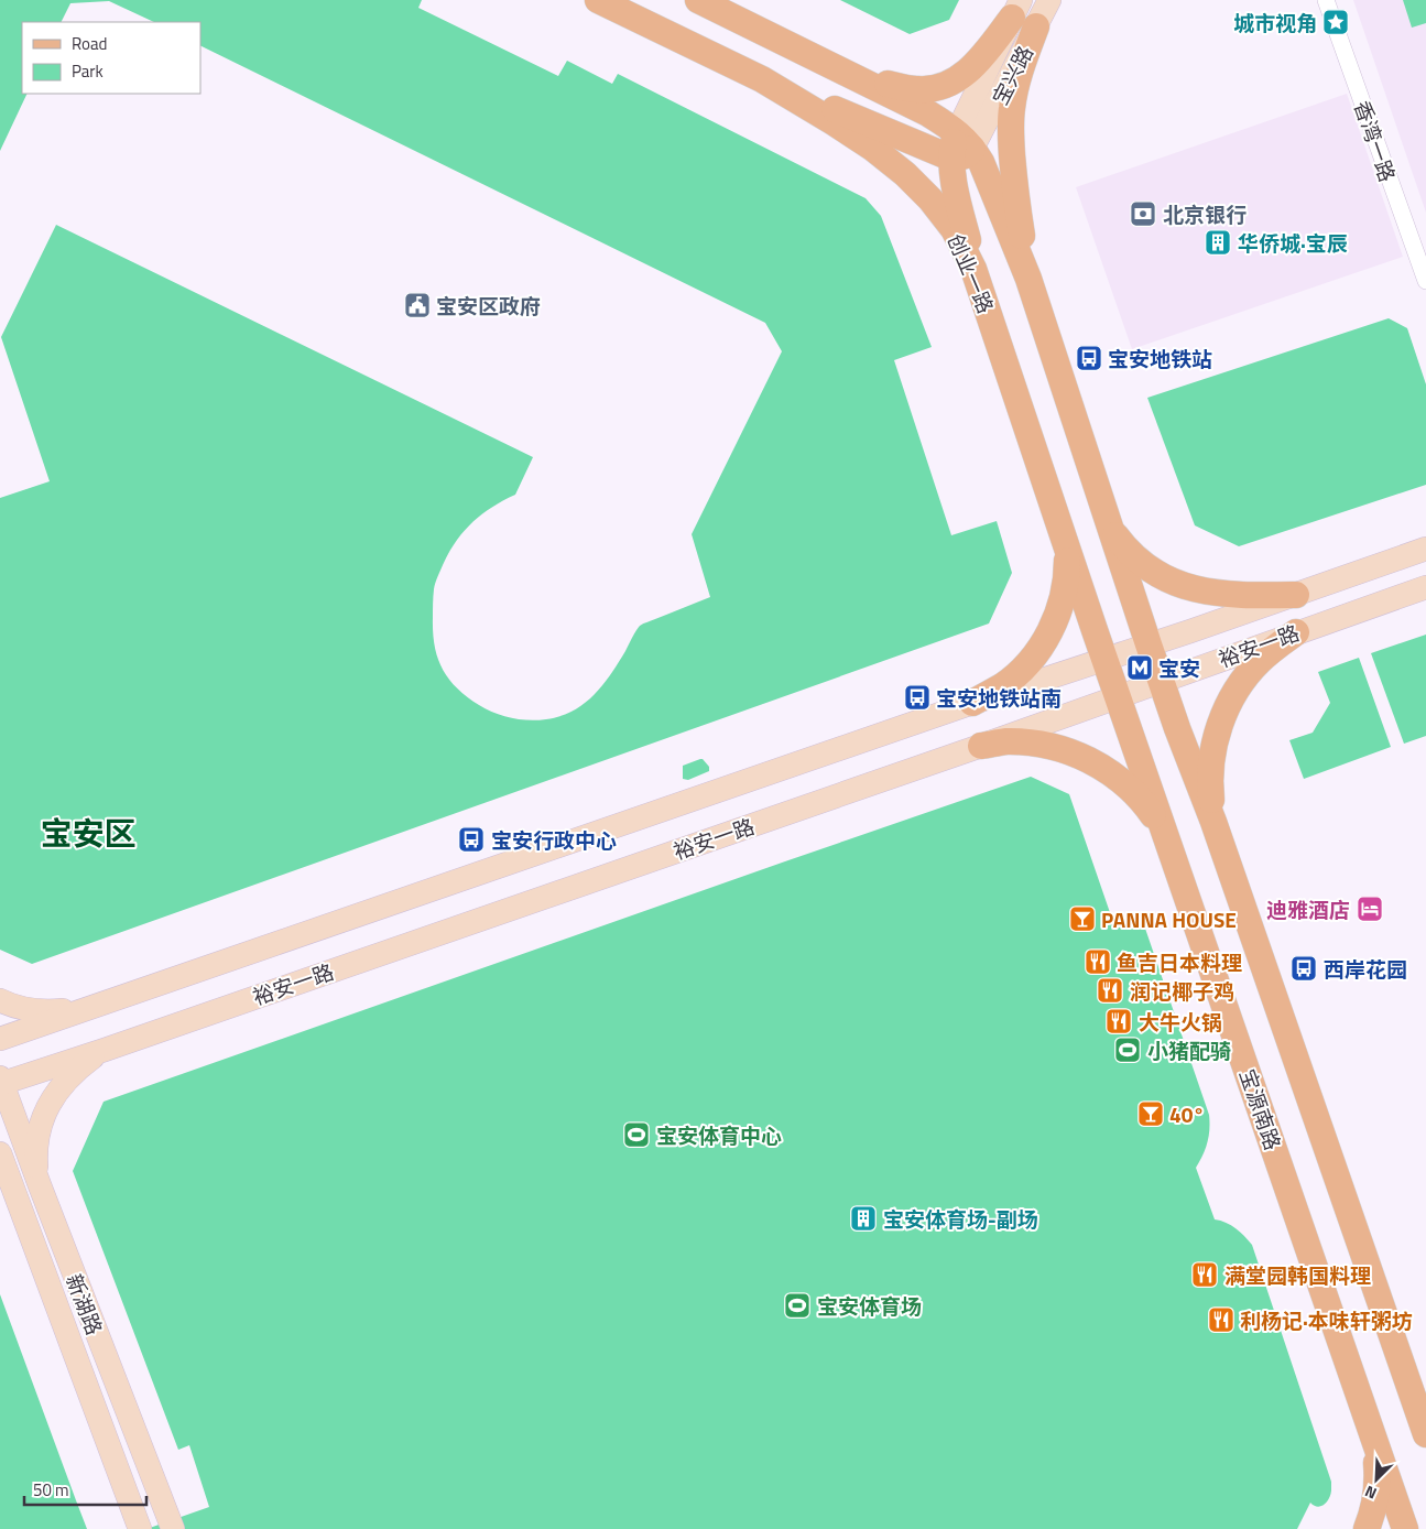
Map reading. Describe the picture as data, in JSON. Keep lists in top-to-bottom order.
{
  "streets": {
    "main road": [
      "宝兴路",
      "创业一路",
      "裕安一路",
      "宝源南路",
      "新湖路"
    ],
    "street": ["香湾一路"]
  },
  "crossings": [
    ["创业一路", "裕安一路"],
    ["创业一路", "宝源南路"],
    ["裕安一路", "宝源南路"],
    ["裕安一路", "新湖路"]
  ],
  "districts": ["宝安区"],
  "places": {
    "place": ["城市视角"],
    "bank": ["北京银行"],
    "building": ["华侨城·宝辰", "宝安体育场-副场"],
    "public building": ["宝安区政府"],
    "bus stop": [
      "宝安地铁站",
      "宝安地铁站南",
      "宝安行政中心",
      "西岸花园"
    ],
    "metro station": ["宝安"],
    "hotel": ["迪雅酒店"],
    "bar": ["PANNA HOUSE", "40°"],
    "restaurant": [
      "鱼吉日本料理",
      "润记椰子鸡",
      "大牛火锅",
      "满堂园韩国料理",
      "利杨记·本味轩粥坊"
    ],
    "sports": ["小猪配骑", "宝安体育中心", "宝安体育场"]
  },
  "legend": ["Road", "Park"],
  "scale_bar": "50 m",
  "north": "bottom left"
}
